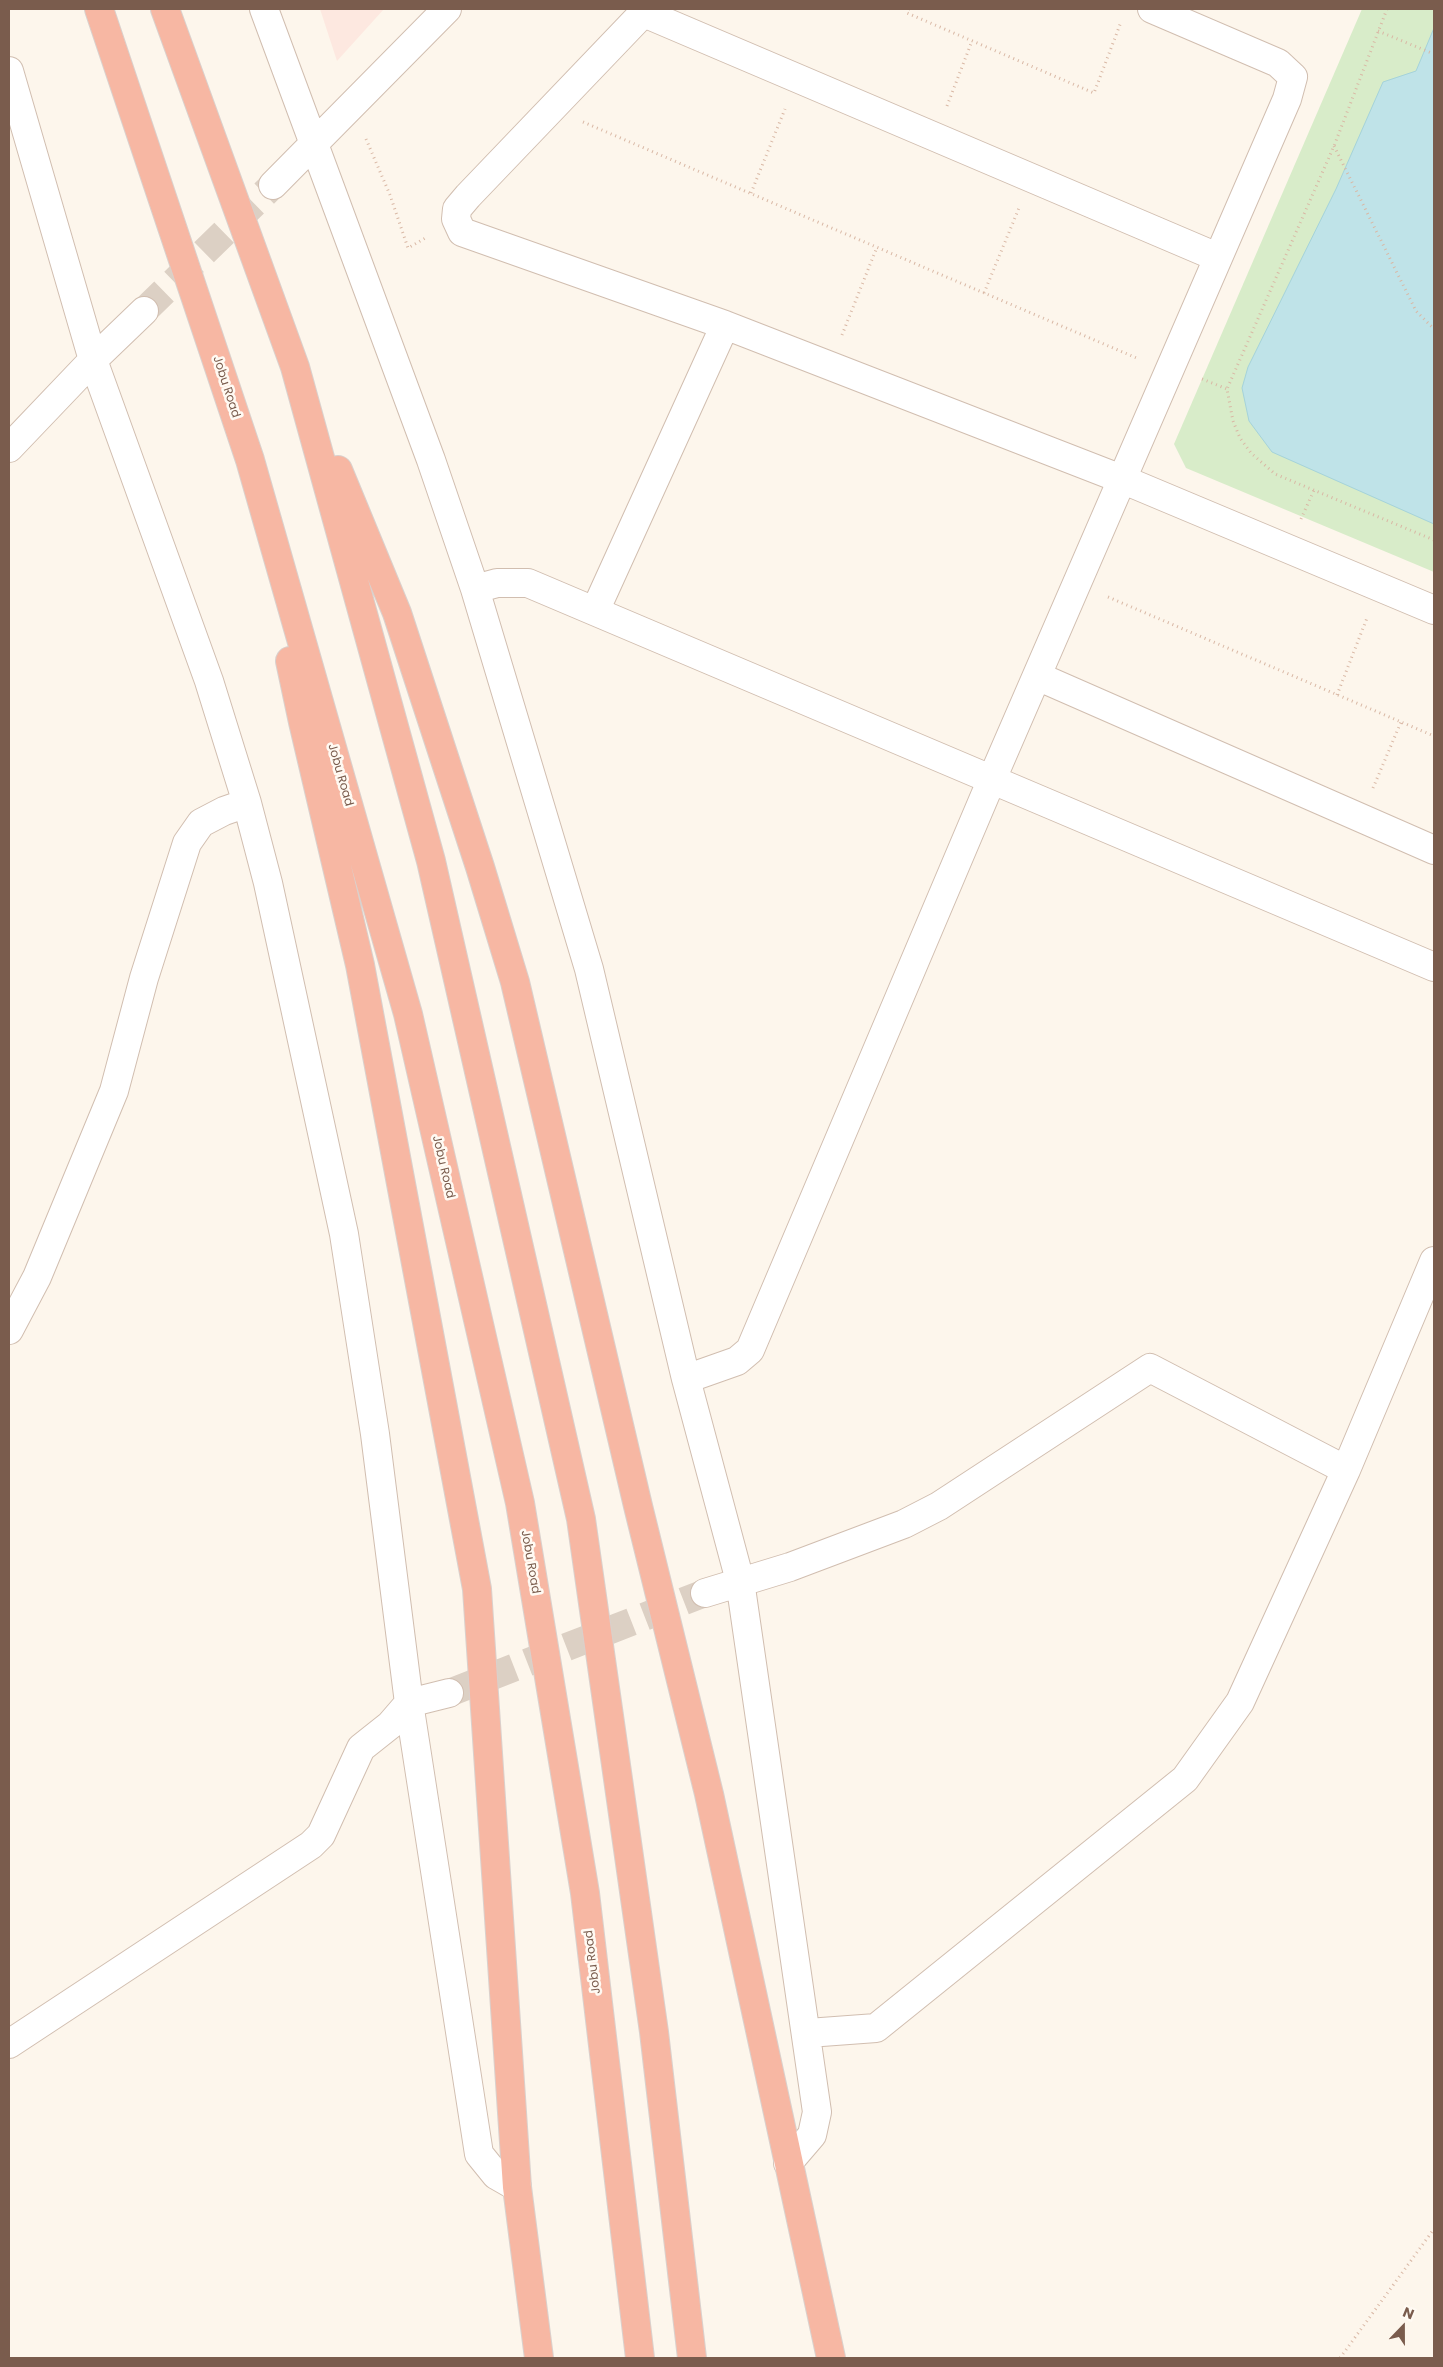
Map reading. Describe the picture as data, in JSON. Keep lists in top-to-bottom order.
{
  "streets": {
    "highway": ["Jobu Road"]
  },
  "north": "top"
}
